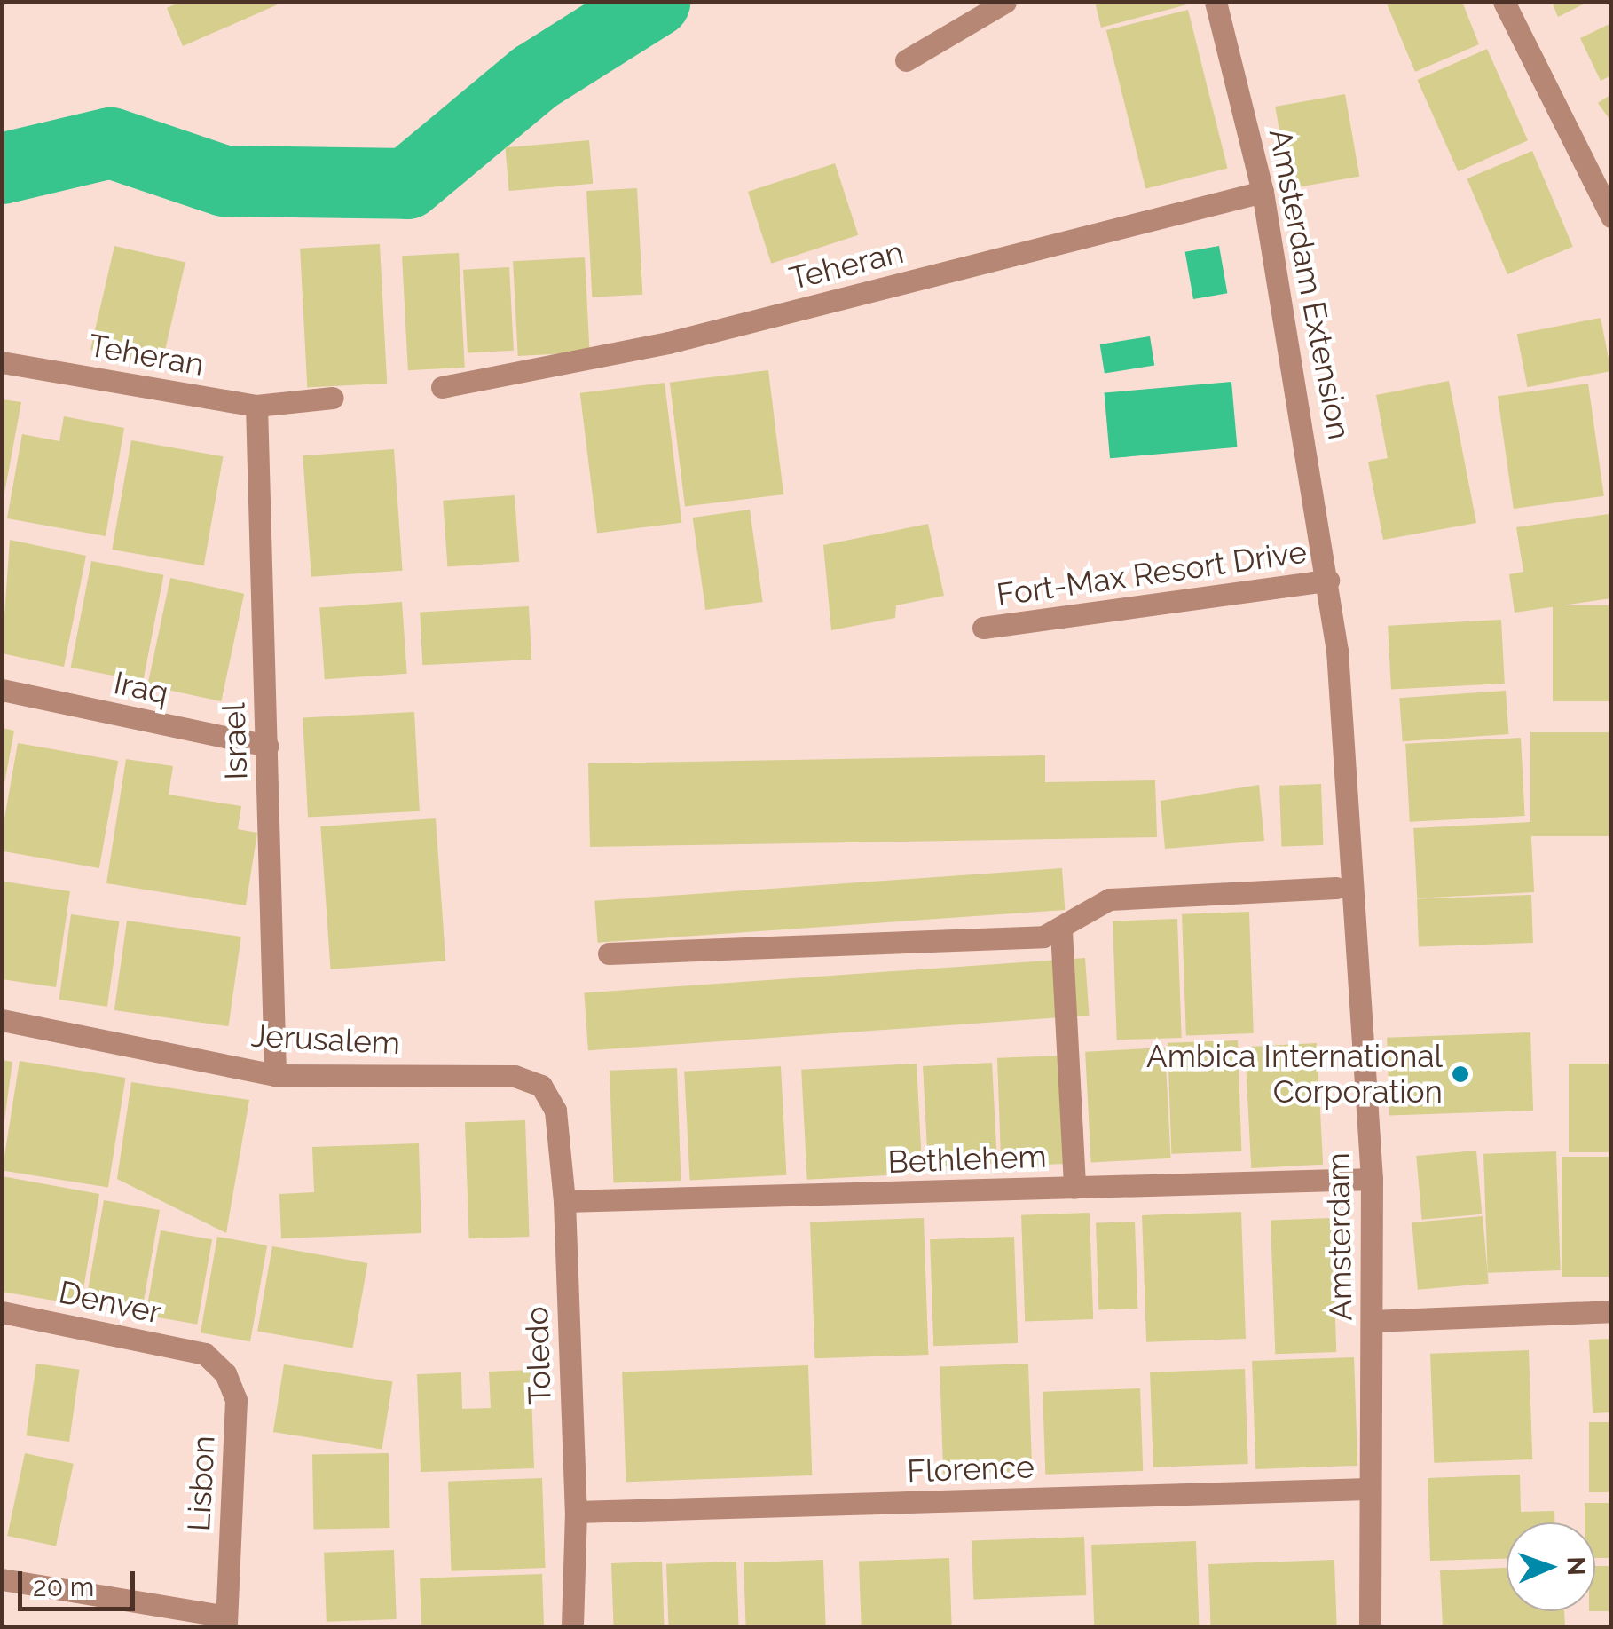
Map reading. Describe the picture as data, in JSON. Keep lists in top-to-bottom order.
{
  "streets": {
    "street": [
      "Teheran",
      "Amsterdam Extension",
      "Fort-Max Resort Drive",
      "Iraq",
      "Israel",
      "Jerusalem",
      "Bethlehem",
      "Amsterdam",
      "Denver",
      "Toledo",
      "Florence",
      "Lisbon"
    ]
  },
  "crossings": [
    ["Teheran", "Amsterdam Extension"],
    ["Teheran", "Israel"],
    ["Amsterdam Extension", "Fort-Max Resort Drive"],
    ["Amsterdam Extension", "Amsterdam"],
    ["Fort-Max Resort Drive", "Amsterdam"],
    ["Iraq", "Israel"],
    ["Israel", "Jerusalem"],
    ["Jerusalem", "Toledo"],
    ["Bethlehem", "Amsterdam"],
    ["Bethlehem", "Toledo"],
    ["Amsterdam", "Florence"],
    ["Denver", "Lisbon"],
    ["Toledo", "Florence"]
  ],
  "places": ["Ambica International Corporation"],
  "scale_bar": "20 m",
  "north": "right"
}
